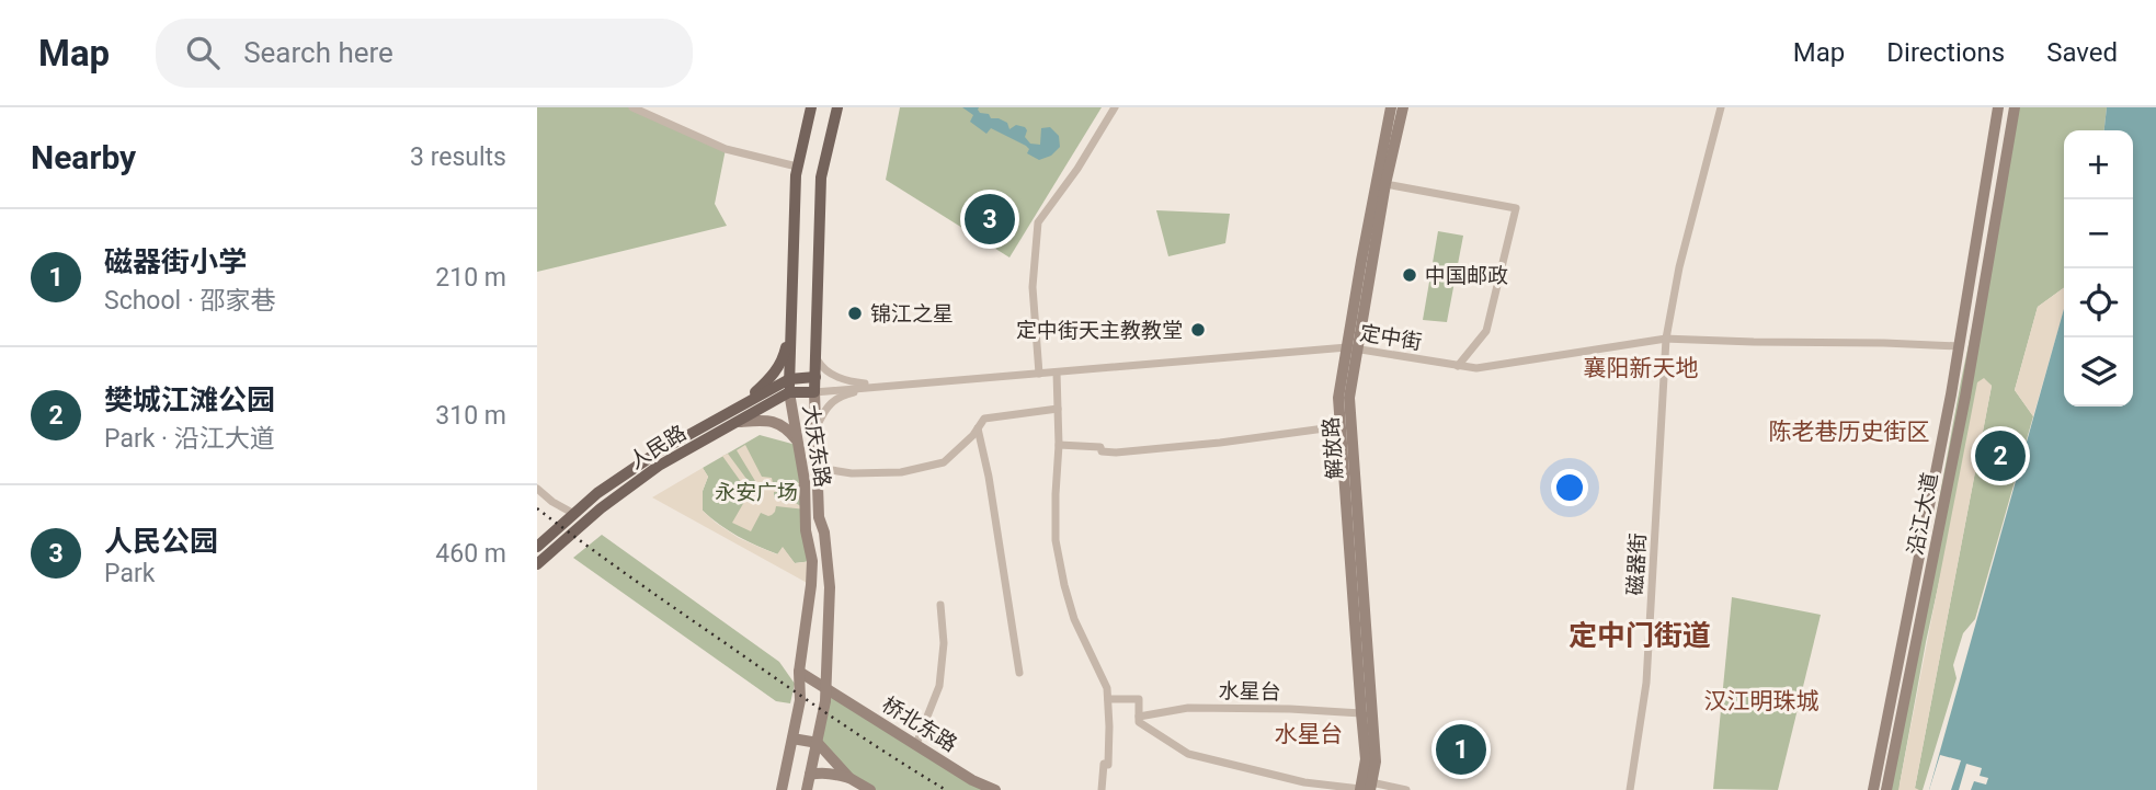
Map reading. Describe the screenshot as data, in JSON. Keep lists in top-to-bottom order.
{
  "streets": {
    "main road": [
      "大庆东路",
      "人民路",
      "解放路",
      "沿江大道",
      "桥北东路"
    ],
    "street": ["定中街", "磁器街", "水星台"]
  },
  "crossings": [
    ["定中街", "大庆东路"],
    ["定中街", "解放路"],
    ["定中街", "沿江大道"],
    ["定中街", "磁器街"],
    ["大庆东路", "人民路"],
    ["大庆东路", "桥北东路"],
    ["解放路", "水星台"]
  ],
  "districts": [
    "襄阳新天地",
    "陈老巷历史街区",
    "定中门街道",
    "汉江明珠城",
    "水星台"
  ],
  "parks": ["永安广场"],
  "places": ["中国邮政", "锦江之星", "定中街天主教教堂"],
  "page": {
    "header": "Map",
    "search": "Search here",
    "nav": ["Map", "Directions", "Saved"],
    "heading": ["Nearby", "3 results"],
    "map_buttons": ["+", "−"],
    "pins": ["3", "2", "1"],
    "list": [
      {
        "mark": "1",
        "name": "磁器街小学",
        "note": "School · 邵家巷",
        "value": "210 m"
      },
      {
        "mark": "2",
        "name": "樊城江滩公园",
        "note": "Park · 沿江大道",
        "value": "310 m"
      },
      {
        "mark": "3",
        "name": "人民公园",
        "note": "Park",
        "value": "460 m"
      }
    ]
  }
}
